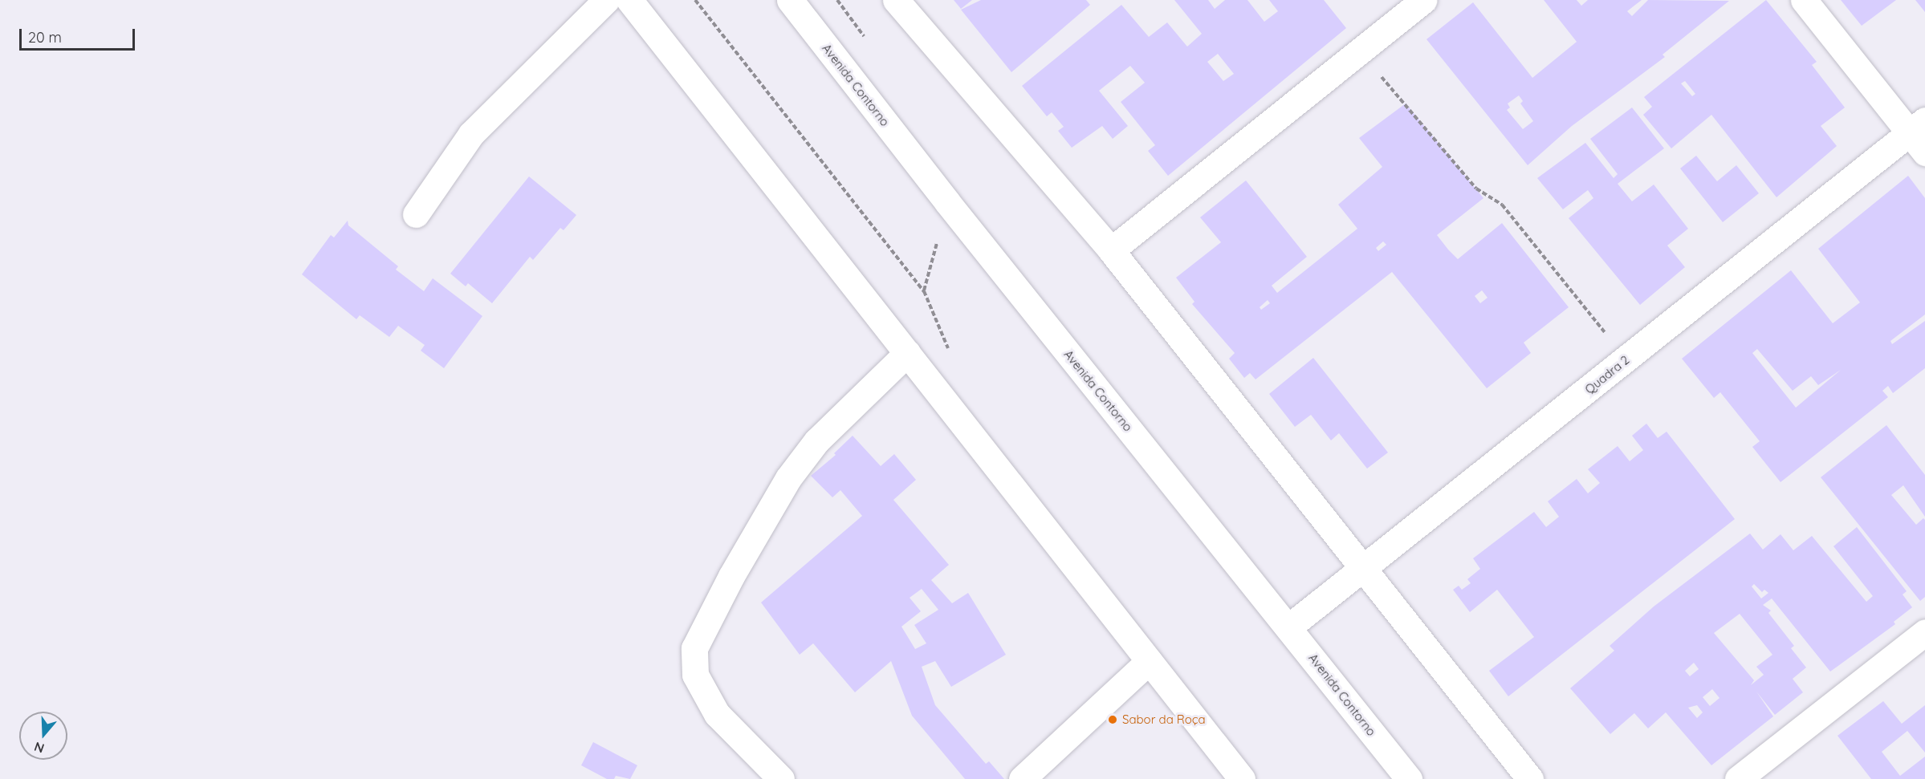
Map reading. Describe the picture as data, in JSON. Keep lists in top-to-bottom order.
{
  "streets": {
    "street": ["Avenida Contorno", "Quadra 2"]
  },
  "crossings": [
    ["Avenida Contorno", "Quadra 2"]
  ],
  "places": ["Sabor da Roça"],
  "scale_bar": "20 m",
  "north": "bottom"
}
